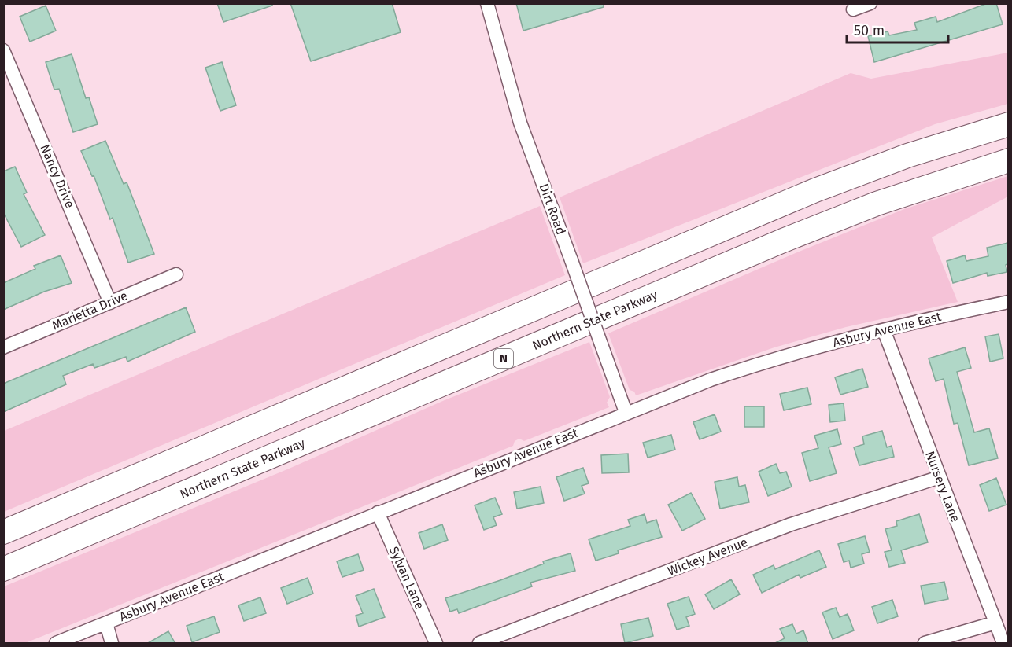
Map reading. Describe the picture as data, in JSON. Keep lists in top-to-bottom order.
{
  "streets": {
    "highway": ["Northern State Parkway", "N"],
    "street": [
      "Nancy Drive",
      "Dirt Road",
      "Marietta Drive",
      "Asbury Avenue East",
      "Nursery Lane",
      "Wickey Avenue",
      "Sylvan Lane"
    ]
  },
  "crossings": [
    ["Nancy Drive", "Marietta Drive"],
    ["Dirt Road", "Asbury Avenue East"],
    ["Asbury Avenue East", "Nursery Lane"],
    ["Asbury Avenue East", "Sylvan Lane"],
    ["Nursery Lane", "Wickey Avenue"]
  ],
  "scale_bar": "50 m"
}
